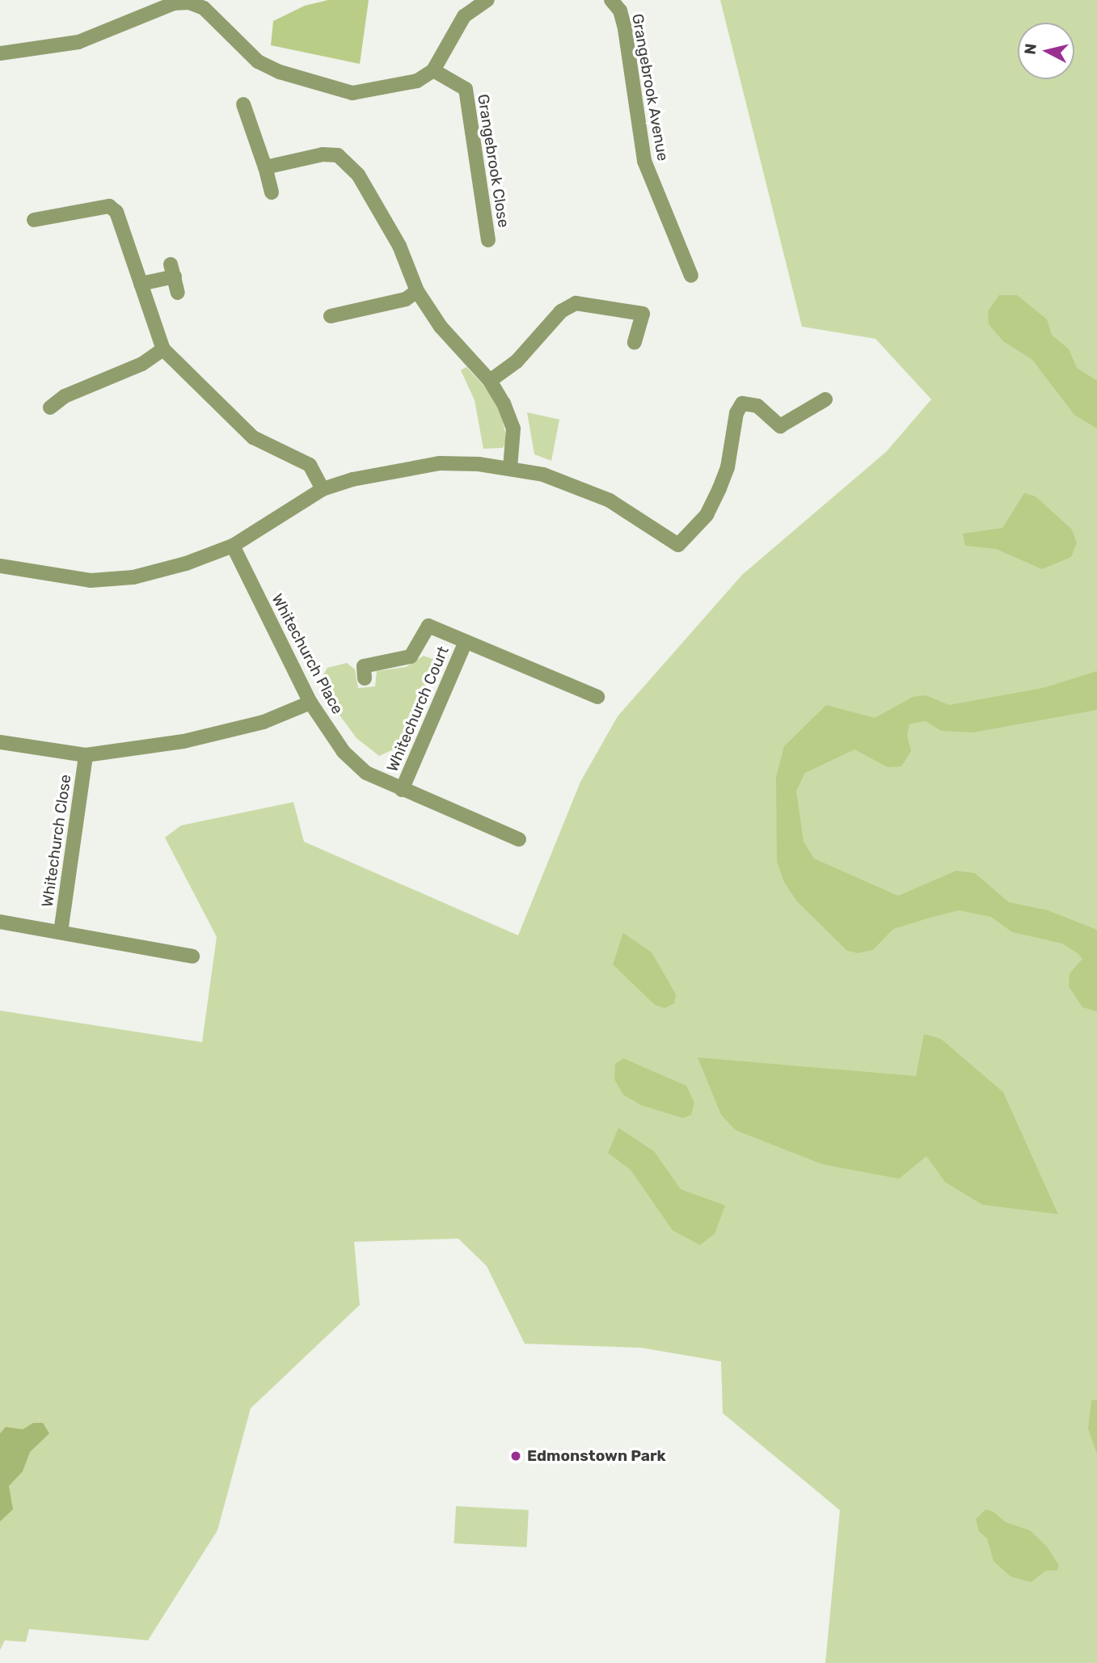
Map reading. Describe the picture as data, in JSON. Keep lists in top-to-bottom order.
{
  "streets": {
    "street": [
      "Grangebrook Avenue",
      "Grangebrook Close",
      "Whitechurch Place",
      "Whitechurch Court",
      "Whitechurch Close"
    ]
  },
  "crossings": [
    ["Whitechurch Place", "Whitechurch Court"]
  ],
  "places": ["Edmonstown Park"],
  "north": "left"
}
